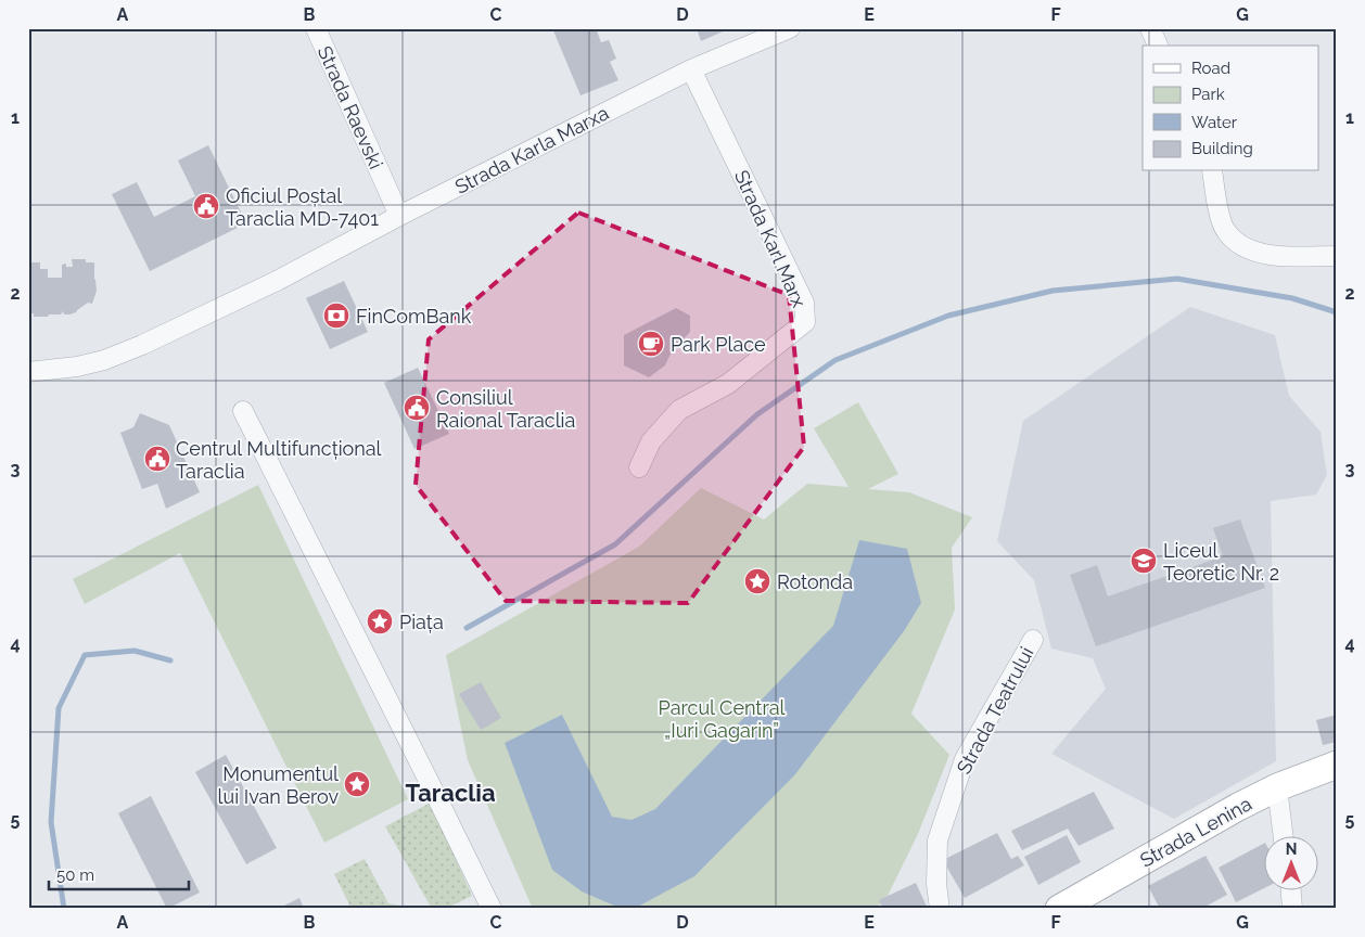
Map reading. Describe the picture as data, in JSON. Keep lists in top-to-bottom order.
{
  "streets": {
    "street": [
      "Strada Raevski",
      "Strada Karla Marxa",
      "Strada Karl Marx",
      "Strada Teatrului",
      "Strada Lenina"
    ]
  },
  "crossings": [
    ["Strada Raevski", "Strada Karla Marxa"],
    ["Strada Karla Marxa", "Strada Karl Marx"]
  ],
  "districts": ["Taraclia"],
  "parks": ["Parcul Central „Iuri Gagarin”"],
  "places": {
    "public building": ["Oficiul Poștal Taraclia MD-7401", "Consiliul Raional Taraclia", "Centrul Multifuncțional Taraclia"],
    "bank": ["FinComBank"],
    "cafe": ["Park Place"],
    "school or university": ["Liceul Teoretic Nr. 2"],
    "place": ["Rotonda", "Piața", "Monumentul lui Ivan Berov"]
  },
  "legend": [
    "Road",
    "Park",
    "Water",
    "Building"
  ],
  "scale_bar": "50 m",
  "north": "top",
  "grid": {
    "columns": [
      "A",
      "B",
      "C",
      "D",
      "E",
      "F",
      "G"
    ],
    "rows": [
      "1",
      "2",
      "3",
      "4",
      "5"
    ]
  }
}
